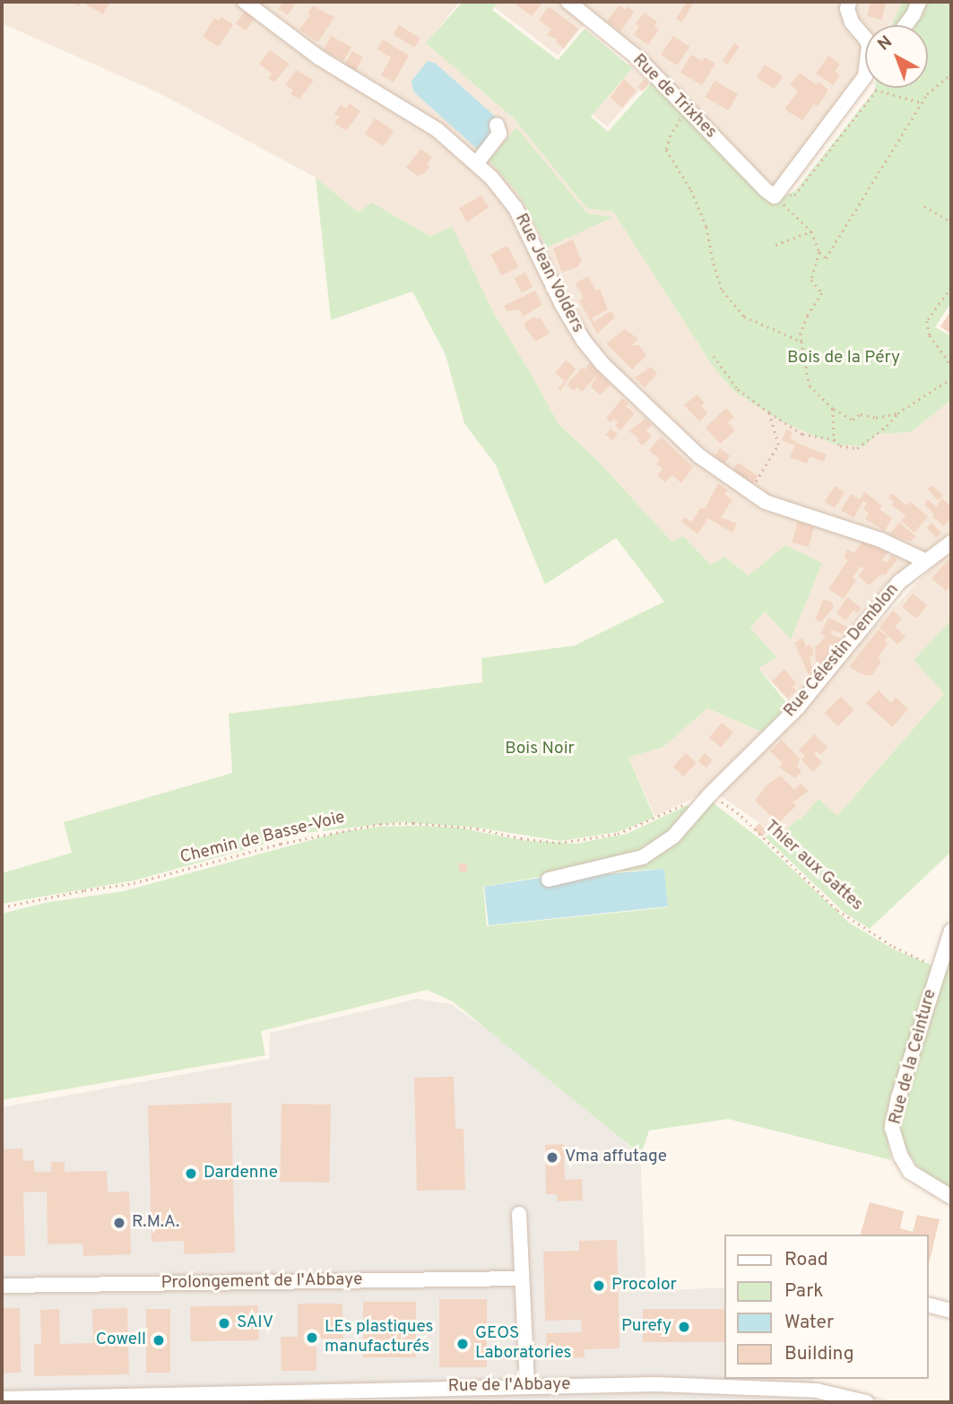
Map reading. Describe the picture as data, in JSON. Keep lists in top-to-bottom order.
{
  "streets": {
    "street": [
      "Rue de Trixhes",
      "Rue Jean Volders",
      "Rue Célestin Demblon",
      "Rue de la Ceinture",
      "Prolongement de l'Abbaye",
      "Rue de l'Abbaye"
    ],
    "path": ["Chemin de Basse-Voie", "Thier aux Gattes"]
  },
  "crossings": [
    ["Rue Jean Volders", "Rue Célestin Demblon"],
    ["Rue Célestin Demblon", "Thier aux Gattes"],
    ["Thier aux Gattes", "Rue de la Ceinture"]
  ],
  "parks": ["Bois de la Péry", "Bois Noir"],
  "places": [
    "Vma affutage",
    "Dardenne",
    "R.M.A.",
    "Procolor",
    "SAIV",
    "Purefy",
    "LEs plastiques manufacturés",
    "Cowell",
    "GEOS Laboratories"
  ],
  "legend": [
    "Road",
    "Park",
    "Water",
    "Building"
  ],
  "north": "top left"
}
